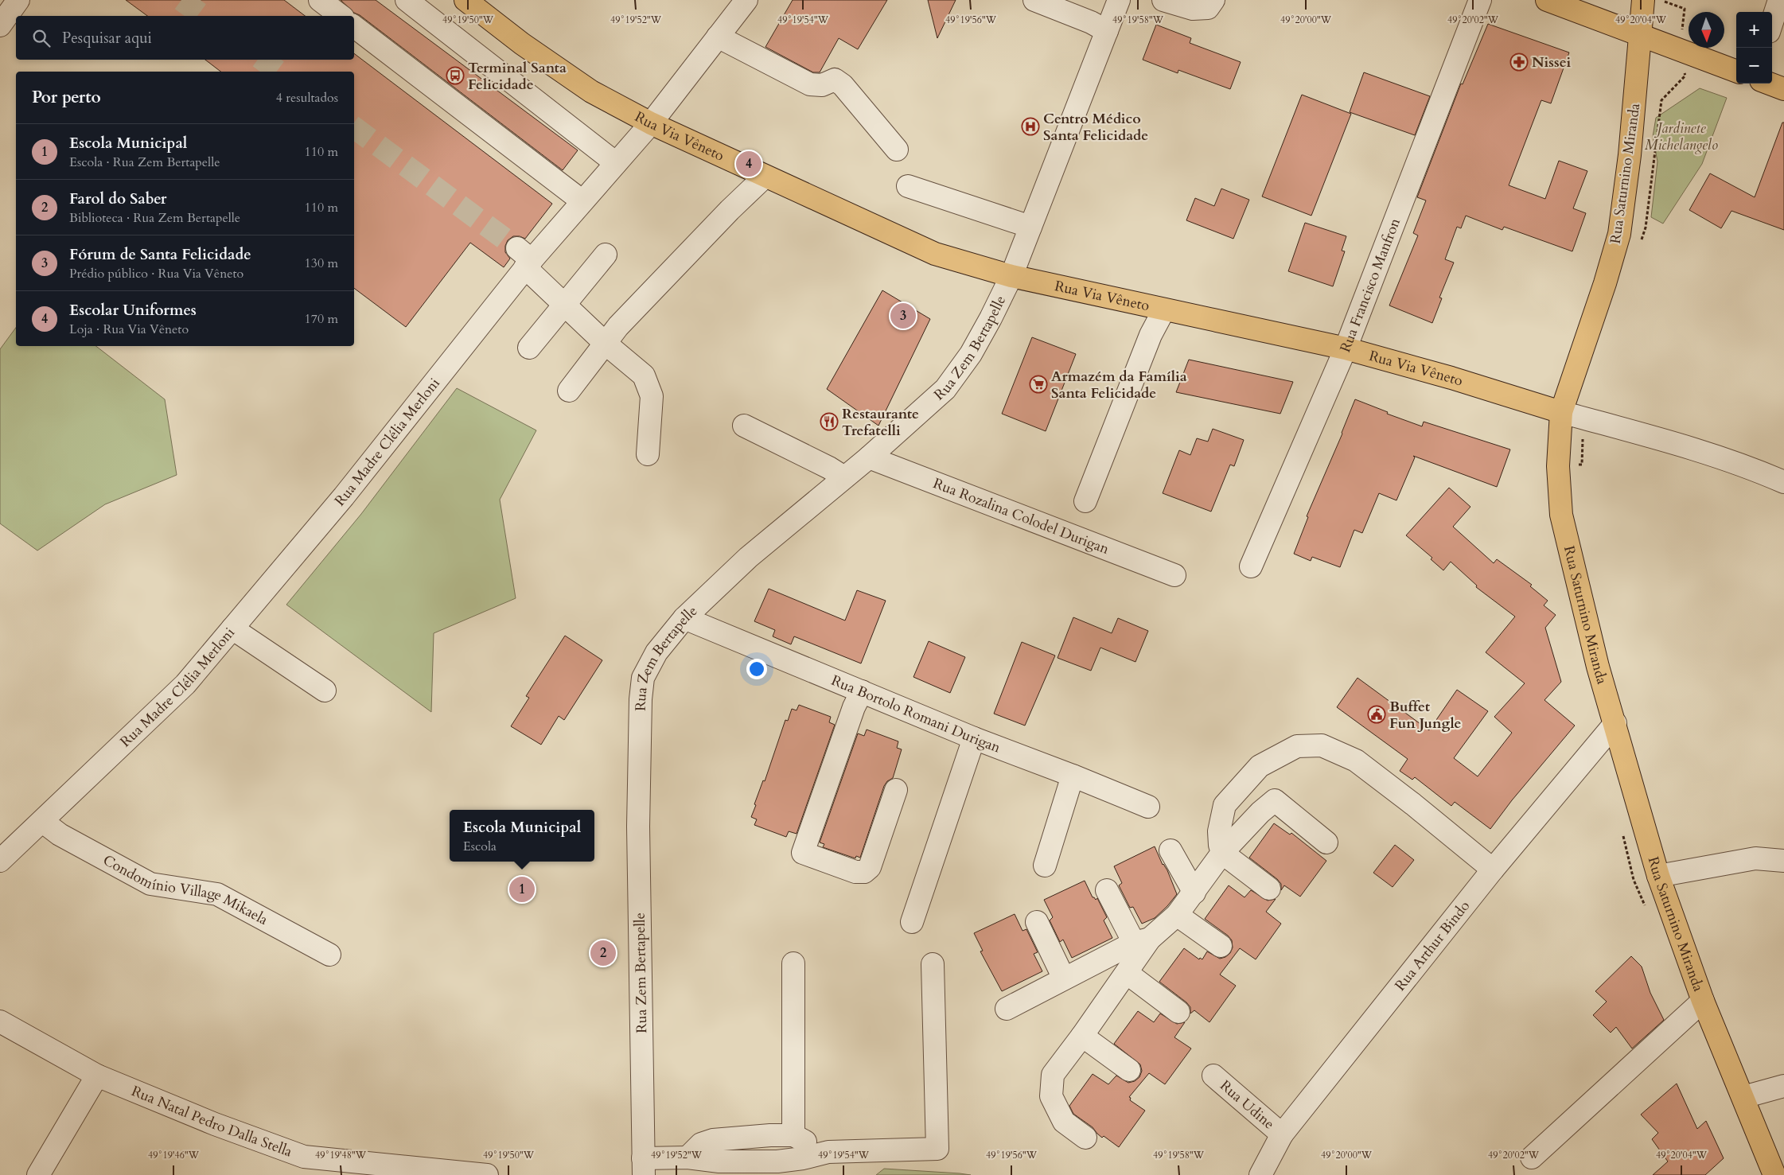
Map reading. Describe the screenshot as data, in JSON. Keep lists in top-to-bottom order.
{
  "streets": {
    "main road": ["Rua Via Vêneto", "Rua Saturnino Miranda"],
    "street": [
      "Rua Francisco Manfron",
      "Rua Zem Bertapelle",
      "Rua Madre Clélia Merloni",
      "Rua Rozalina Colodel Durigan",
      "Rua Bortolo Romani Durigan",
      "Condomínio Village Mikaela",
      "Rua Arthur Bindo",
      "Rua Udine",
      "Rua Natal Pedro Dalla Stella"
    ]
  },
  "crossings": [
    ["Rua Via Vêneto", "Rua Saturnino Miranda"],
    ["Rua Via Vêneto", "Rua Francisco Manfron"],
    ["Rua Via Vêneto", "Rua Zem Bertapelle"],
    ["Rua Via Vêneto", "Rua Madre Clélia Merloni"],
    ["Rua Saturnino Miranda", "Rua Arthur Bindo"],
    ["Rua Zem Bertapelle", "Rua Rozalina Colodel Durigan"],
    ["Rua Zem Bertapelle", "Rua Bortolo Romani Durigan"],
    ["Rua Madre Clélia Merloni", "Condomínio Village Mikaela"],
    ["Rua Arthur Bindo", "Rua Udine"]
  ],
  "parks": ["Jardinete Michelangelo"],
  "places": {
    "pharmacy": ["Nissei"],
    "bus stop": ["Terminal Santa Felicidade"],
    "hospital": ["Centro Médico Santa Felicidade"],
    "supermarket": ["Armazém da Família Santa Felicidade"],
    "restaurant": ["Restaurante Trefatelli"],
    "public building": ["Buffet Fun Jungle"]
  },
  "north": "bottom",
  "page": {
    "map_buttons": ["+", "−"],
    "search": "Pesquisar aqui",
    "heading": ["Por perto", "4 resultados"],
    "list": [
      {
        "mark": "1",
        "name": "Escola Municipal",
        "note": "Escola · Rua Zem Bertapelle",
        "value": "110 m"
      },
      {
        "mark": "2",
        "name": "Farol do Saber",
        "note": "Biblioteca · Rua Zem Bertapelle",
        "value": "110 m"
      },
      {
        "mark": "3",
        "name": "Fórum de Santa Felicidade",
        "note": "Prédio público · Rua Via Vêneto",
        "value": "130 m"
      },
      {
        "mark": "4",
        "name": "Escolar Uniformes",
        "note": "Loja · Rua Via Vêneto",
        "value": "170 m"
      }
    ],
    "pins": [
      "4",
      "3",
      "1",
      "2"
    ],
    "popup": ["Escola Municipal", "Escola"]
  },
  "coordinates": [
    "49°19'50\"W",
    "49°19'52\"W",
    "49°19'54\"W",
    "49°19'56\"W",
    "49°19'58\"W",
    "49°20'00\"W",
    "49°20'02\"W",
    "49°20'04\"W",
    "49°19'46\"W",
    "49°19'48\"W"
  ]
}
